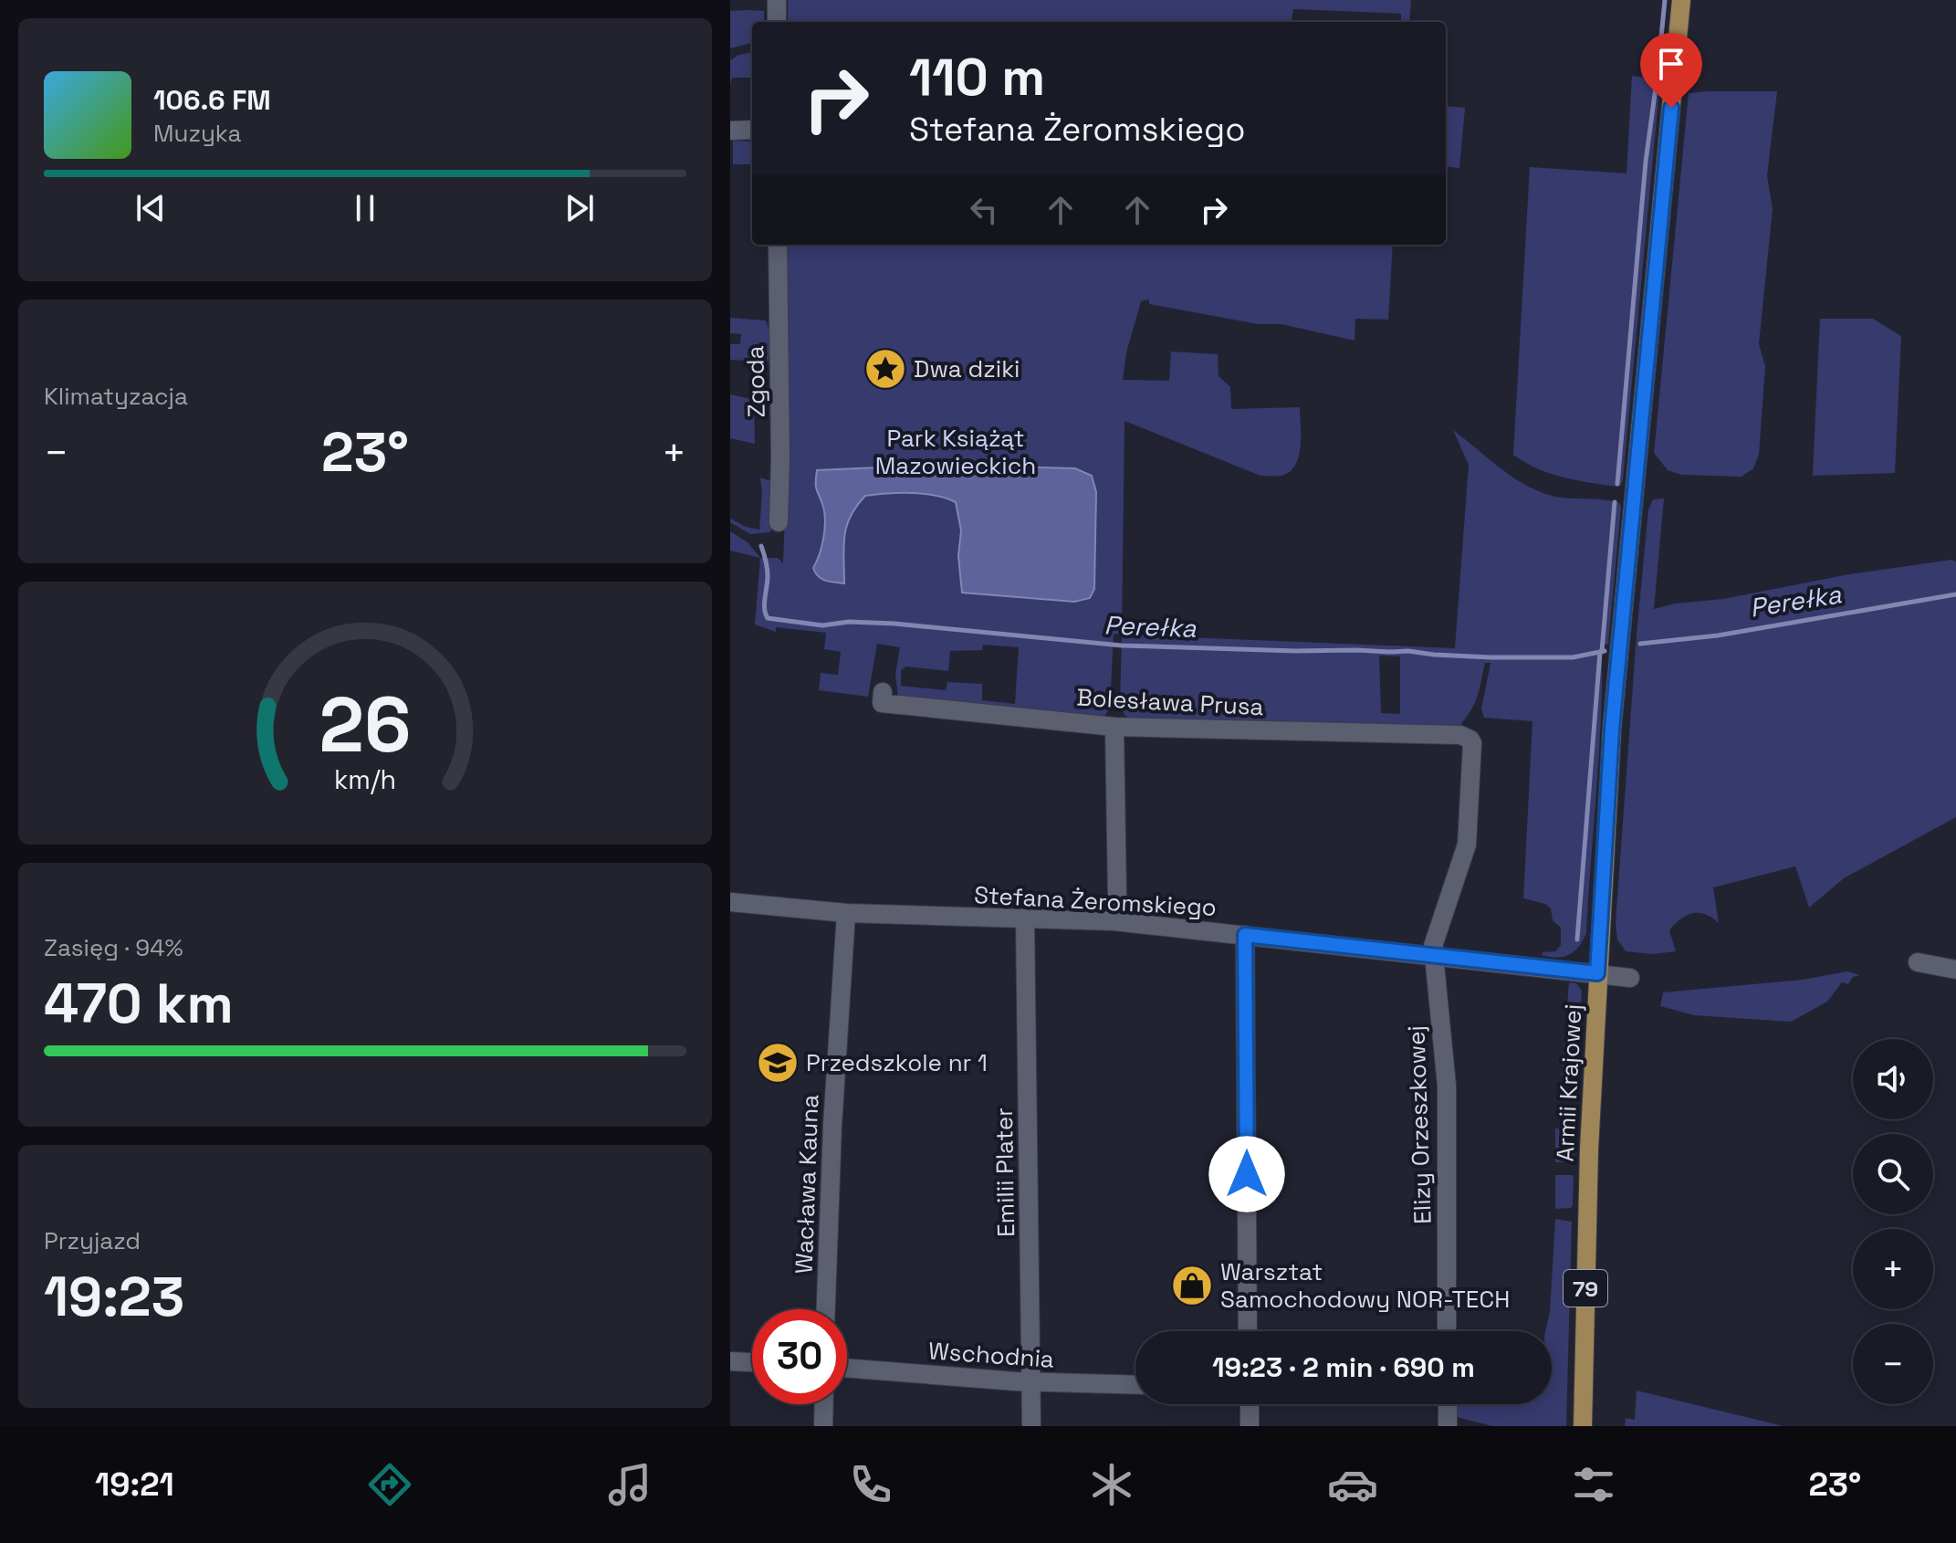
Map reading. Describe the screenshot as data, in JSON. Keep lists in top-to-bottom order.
{
  "streets": {
    "main road": ["Armii Krajowej", "79"],
    "street": [
      "Zgoda",
      "Bolesława Prusa",
      "Stefana Żeromskiego",
      "Elizy Orzeszkowej",
      "Emilii Plater",
      "Wacława Kauna",
      "Wschodnia"
    ]
  },
  "crossings": [
    ["Bolesława Prusa", "Elizy Orzeszkowej"],
    ["Stefana Żeromskiego", "Armii Krajowej"],
    ["Stefana Żeromskiego", "Elizy Orzeszkowej"],
    ["Stefana Żeromskiego", "Emilii Plater"],
    ["Stefana Żeromskiego", "Wacława Kauna"],
    ["Emilii Plater", "Wschodnia"]
  ],
  "water": ["Perełka"],
  "parks": ["Park Książąt Mazowieckich"],
  "places": {
    "place": ["Dwa dziki"],
    "school or university": ["Przedszkole nr 1"],
    "shop": ["Warsztat Samochodowy NOR-TECH"]
  },
  "page": {
    "turn": ["110 m", "Stefana Żeromskiego"],
    "song": ["106.6 FM", "Muzyka"],
    "tile": [
      "Klimatyzacja",
      ["Zasięg · 94%", "470 km"],
      ["Przyjazd", "19:23"]
    ],
    "heat": ["−", "23°", "+"],
    "map_buttons": ["+", "−"],
    "limit": "30",
    "trip": "19:23 · 2 min · 690 m",
    "tabs": ["19:21", "23°"],
    "gauge": ["26", "km/h"]
  }
}
